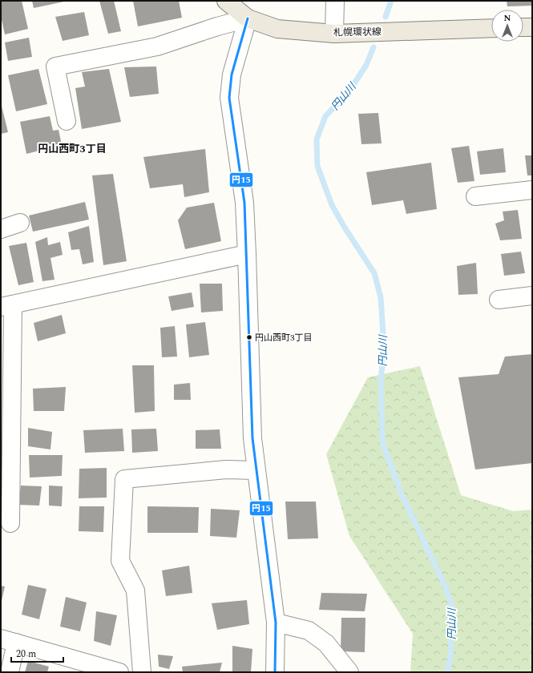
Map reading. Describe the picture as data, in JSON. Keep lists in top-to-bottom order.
{
  "streets": {
    "main road": ["札幌環状線"]
  },
  "districts": ["円山西町3丁目"],
  "water": ["円山川"],
  "places": ["円山西町3丁目"],
  "lines": ["transit line 円15"],
  "scale_bar": "20 m",
  "north": "top"
}
